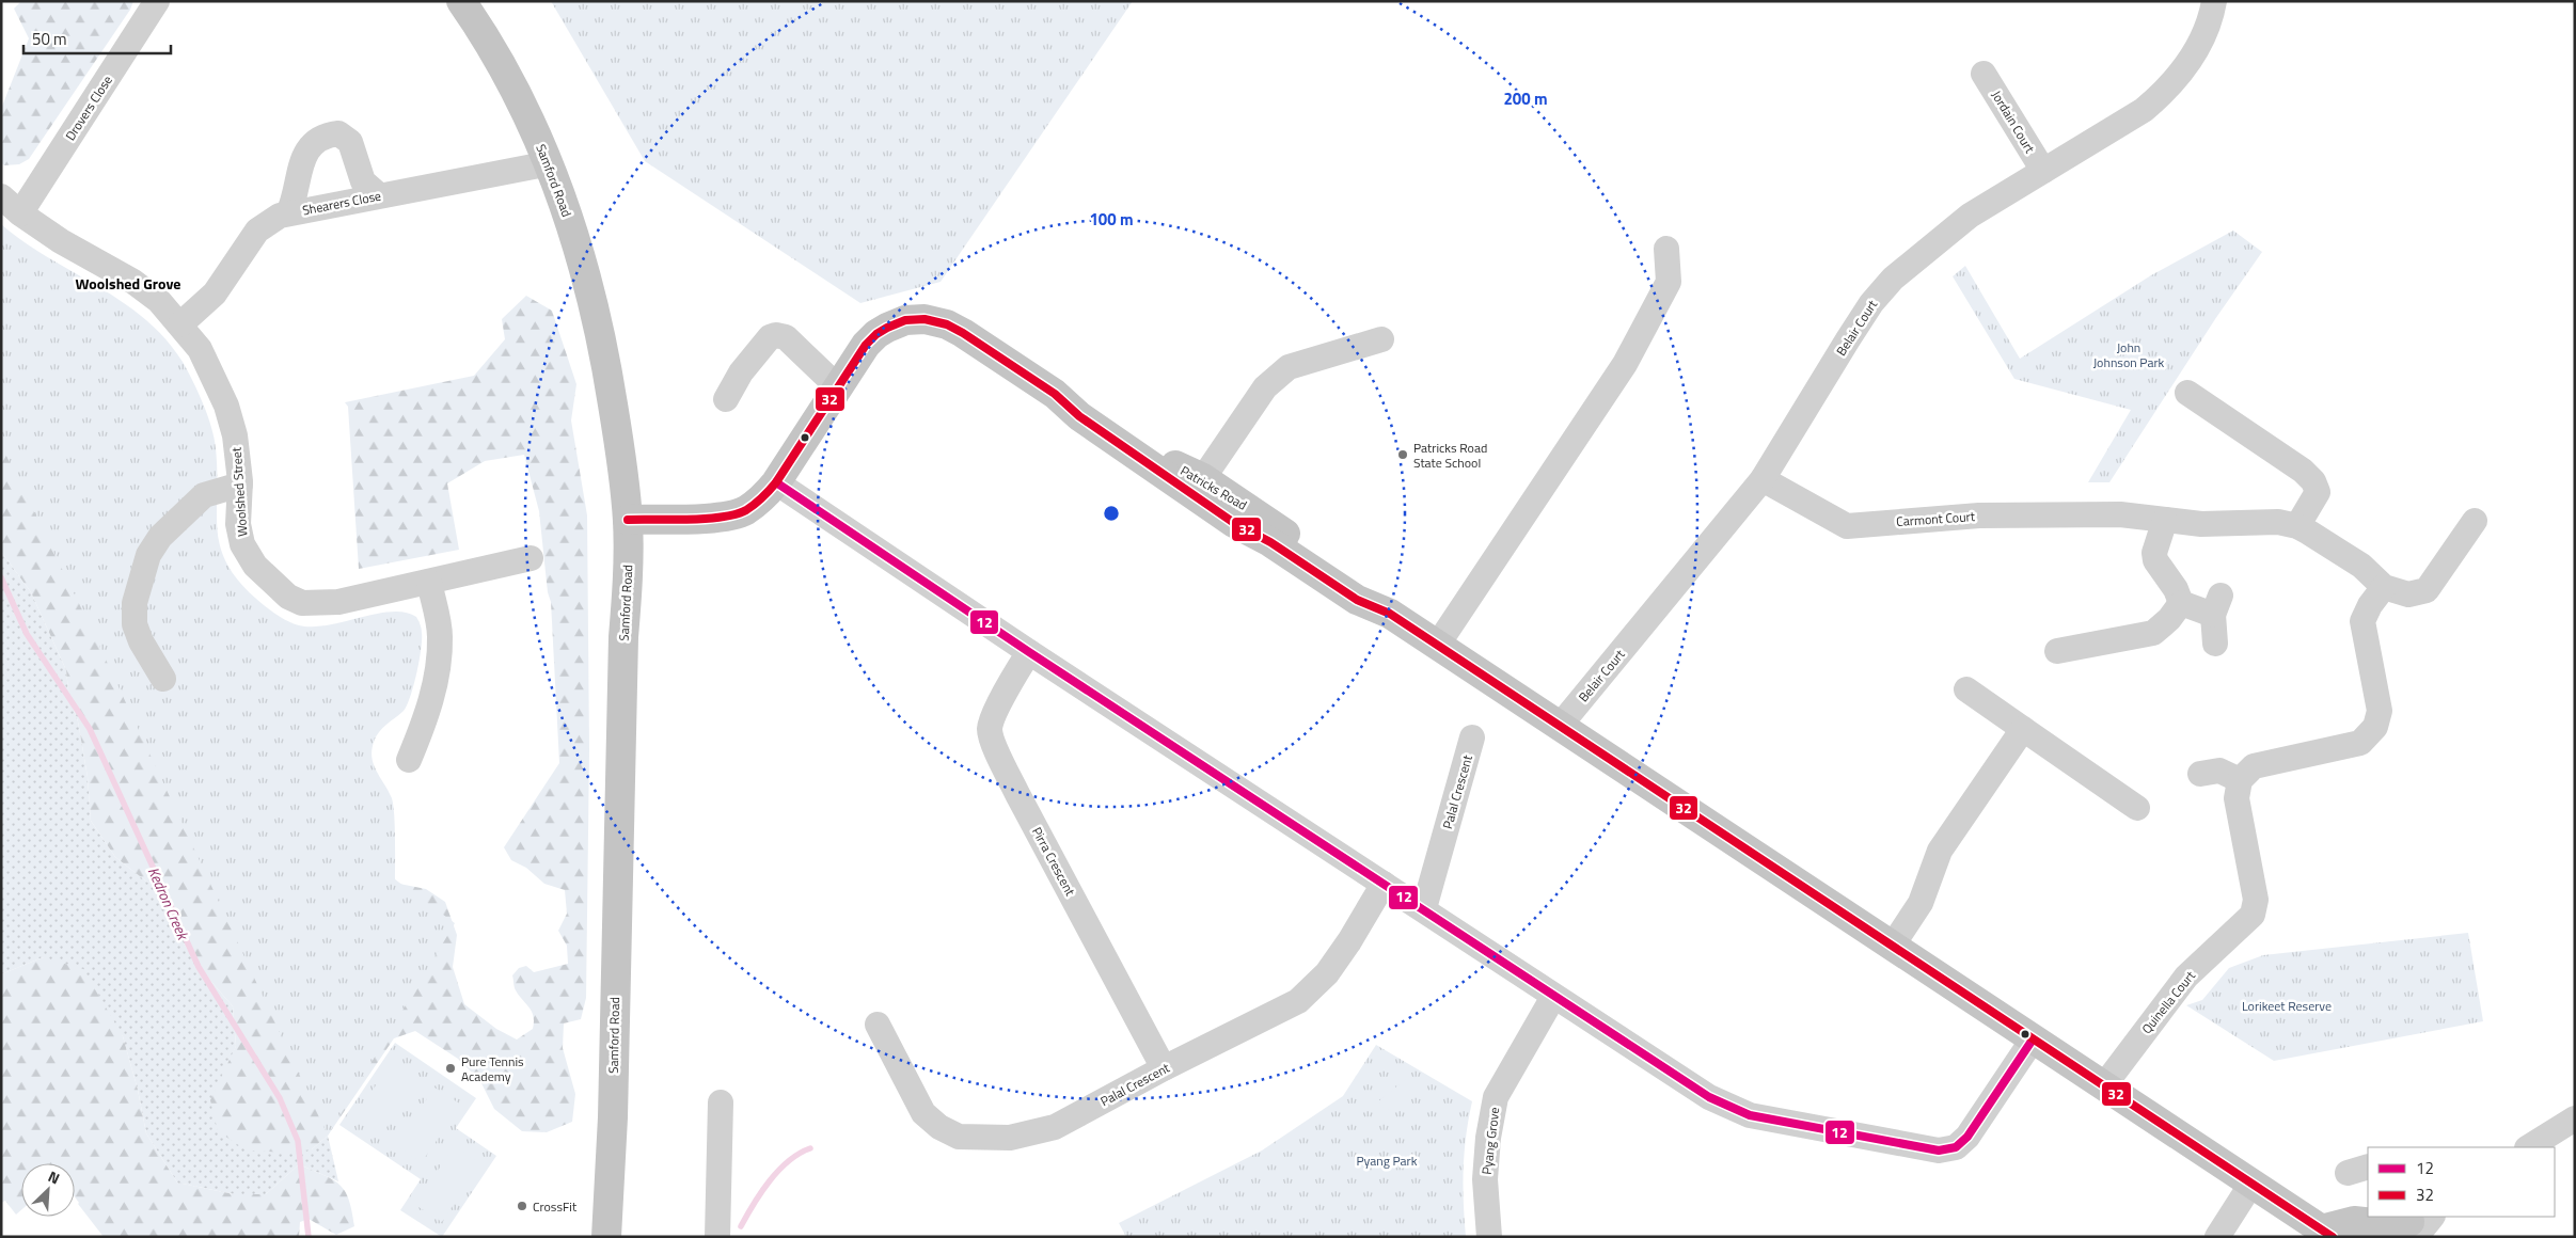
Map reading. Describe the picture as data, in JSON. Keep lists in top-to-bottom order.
{
  "streets": {
    "main road": ["Samford Road", "Patricks Road"],
    "street": [
      "Drovers Close",
      "Jordain Court",
      "Shearers Close",
      "Belair Court",
      "Woolshed Street",
      "Carmont Court",
      "Palal Crescent",
      "Pirra Crescent",
      "Quinella Court",
      "Pyang Grove"
    ]
  },
  "crossings": [
    ["Drovers Close", "Woolshed Street"],
    ["Jordain Court", "Belair Court"],
    ["Samford Road", "Shearers Close"],
    ["Shearers Close", "Woolshed Street"],
    ["Belair Court", "Patricks Road"],
    ["Belair Court", "Carmont Court"],
    ["Patricks Road", "Quinella Court"],
    ["Palal Crescent", "Pirra Crescent"]
  ],
  "districts": ["Woolshed Grove"],
  "water": ["Kedron Creek"],
  "parks": ["John Johnson Park", "Lorikeet Reserve", "Pyang Park"],
  "places": ["Patricks Road State School", "Pure Tennis Academy", "CrossFit"],
  "lines": ["transit line 32", "transit line 12"],
  "legend": ["12", "32"],
  "scale_bar": "50 m",
  "north": "top right",
  "rings": ["200 m", "100 m"]
}
